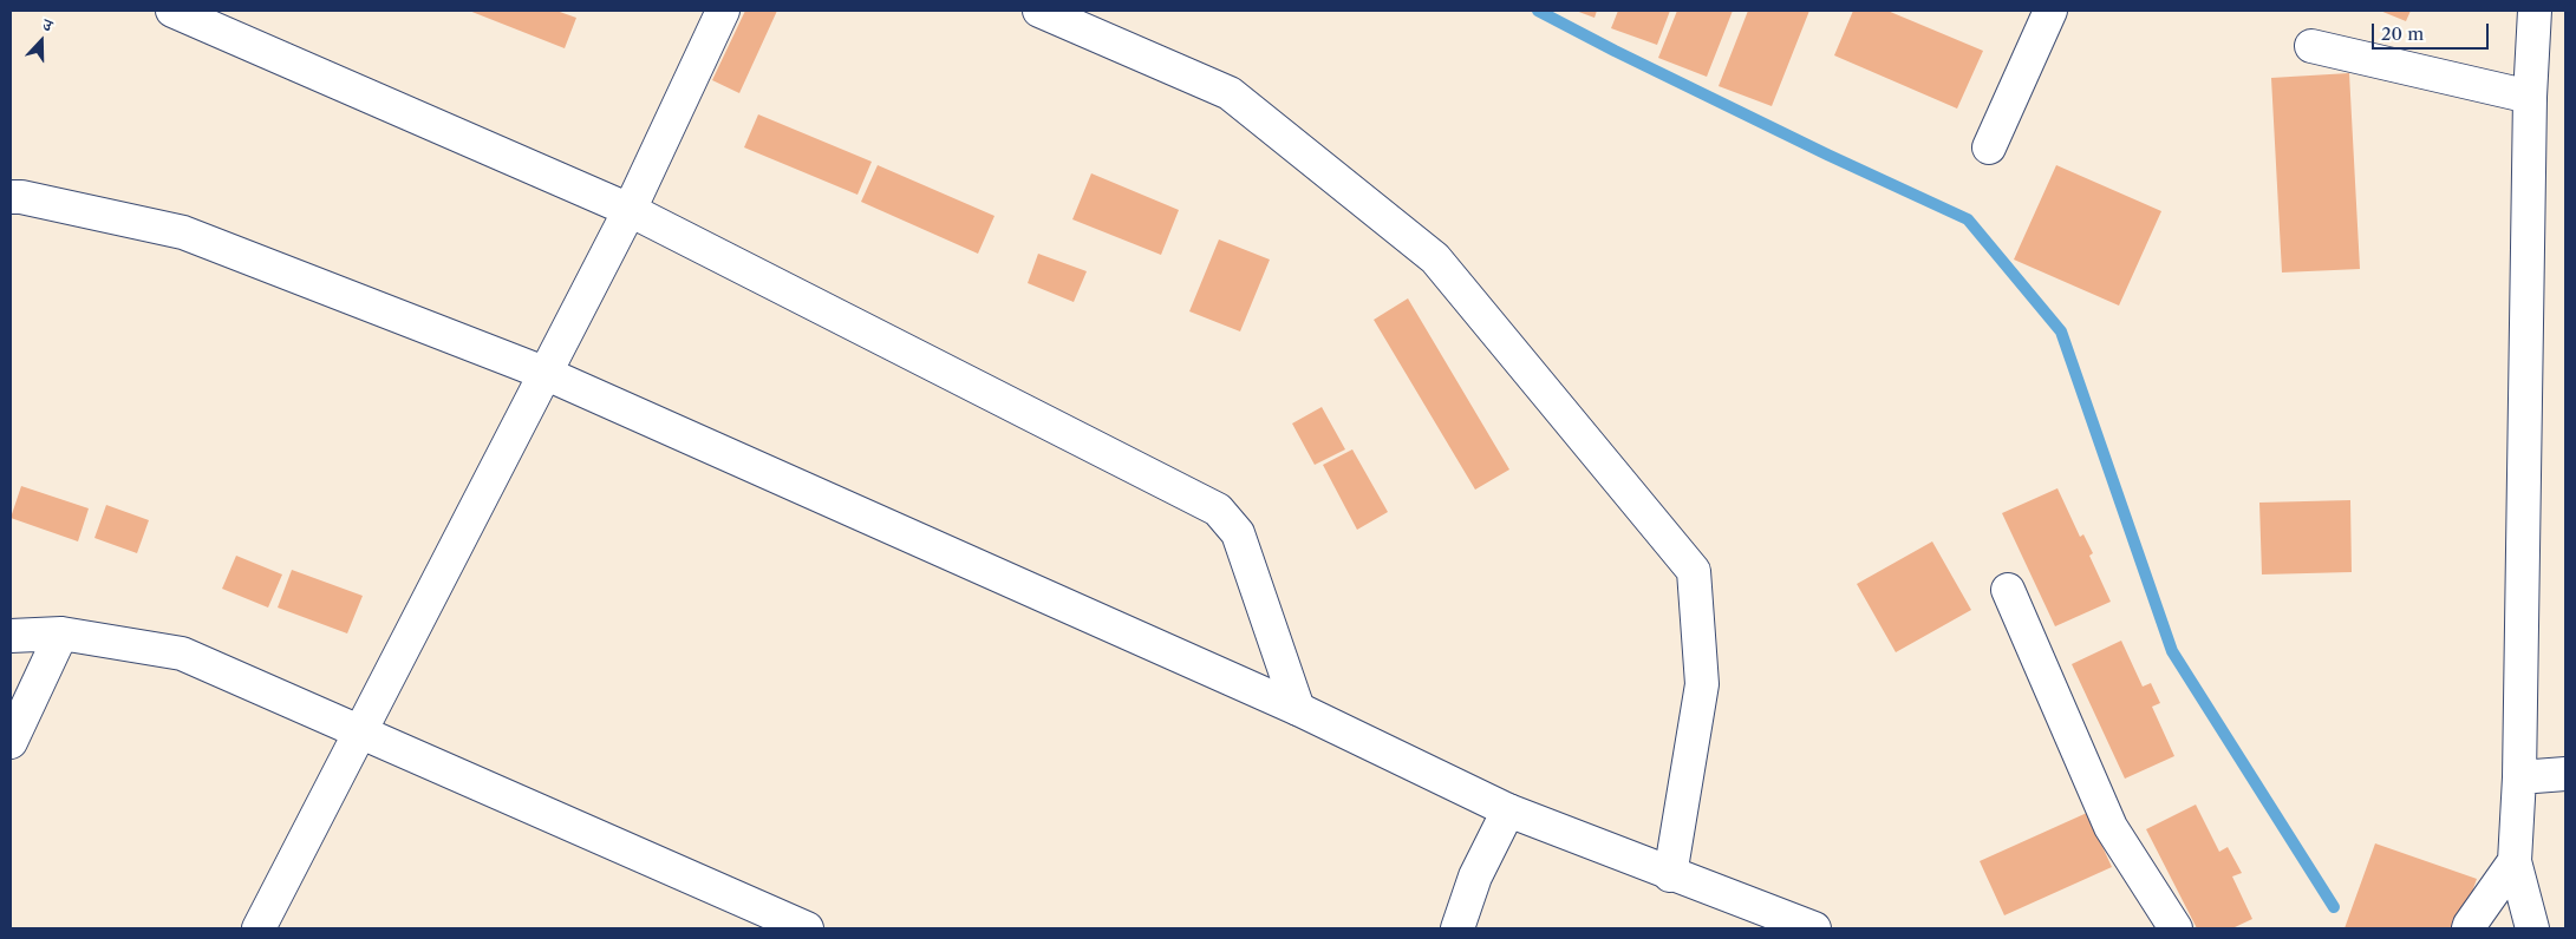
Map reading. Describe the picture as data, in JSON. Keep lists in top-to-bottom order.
{
  "scale_bar": "20 m",
  "north": "top"
}
